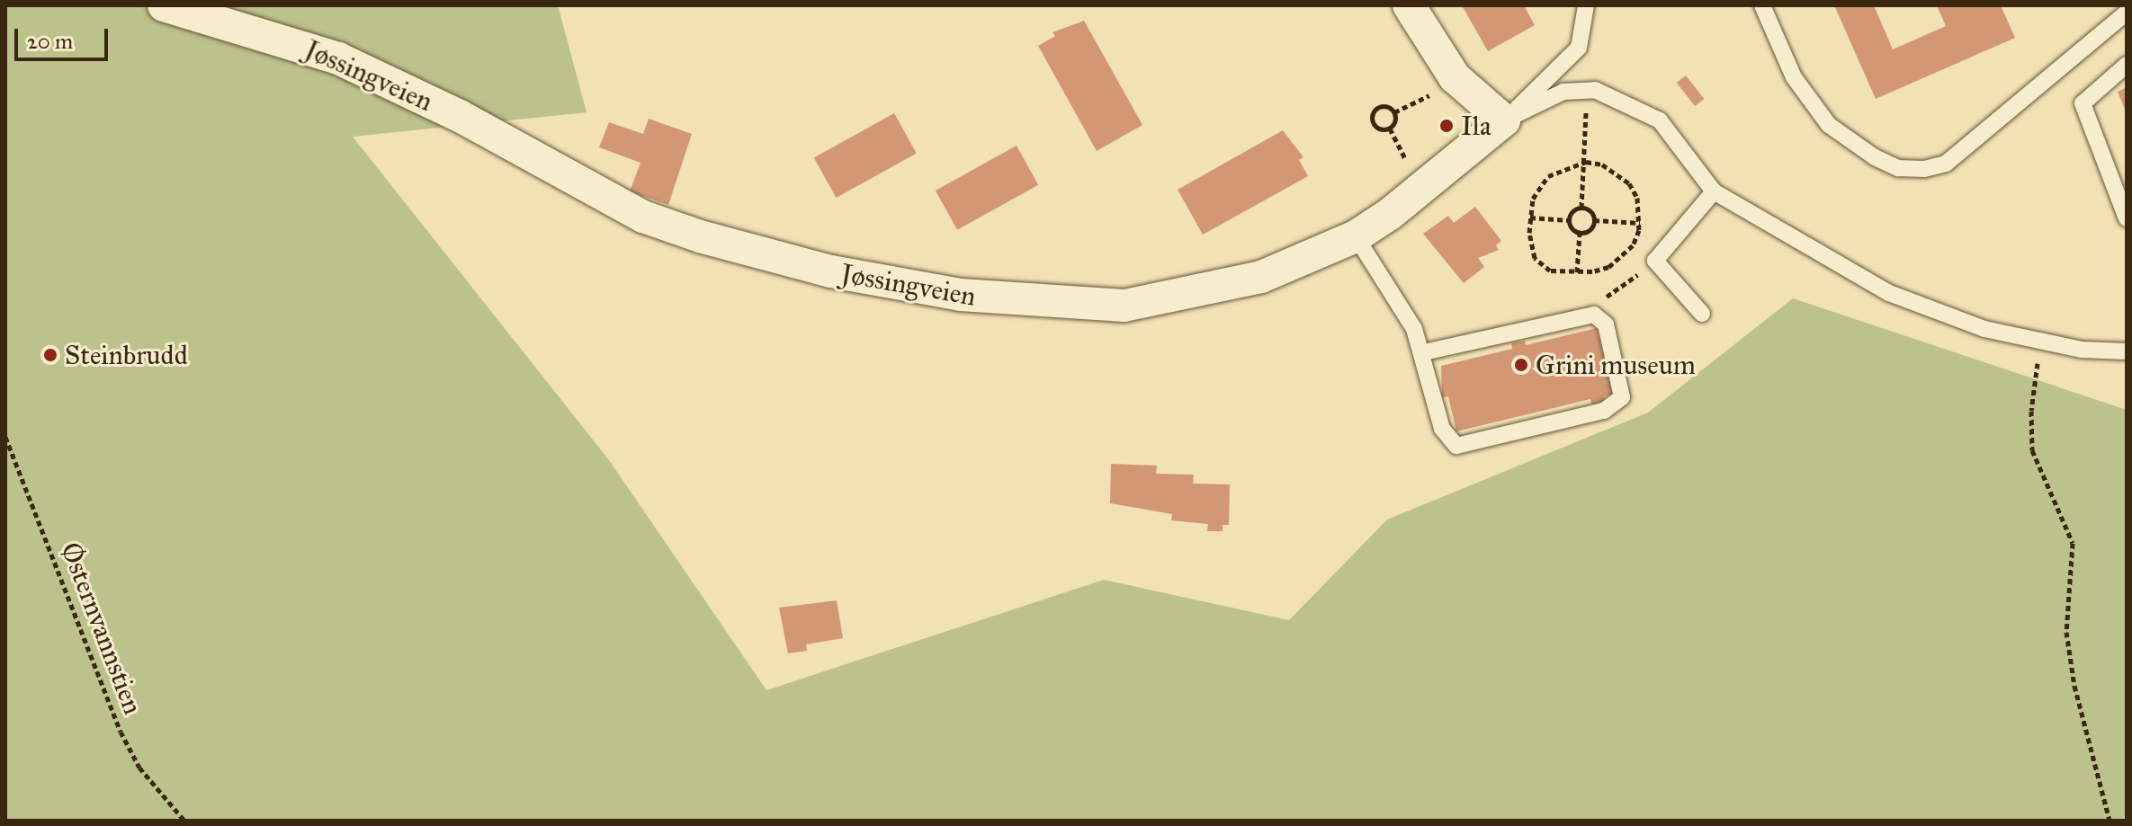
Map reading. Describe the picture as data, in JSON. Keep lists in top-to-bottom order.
{
  "streets": {
    "street": ["Jøssingveien"],
    "path": ["Østernvannstien"]
  },
  "places": ["Ila", "Steinbrudd", "Grini museum"],
  "scale_bar": "20 m"
}
